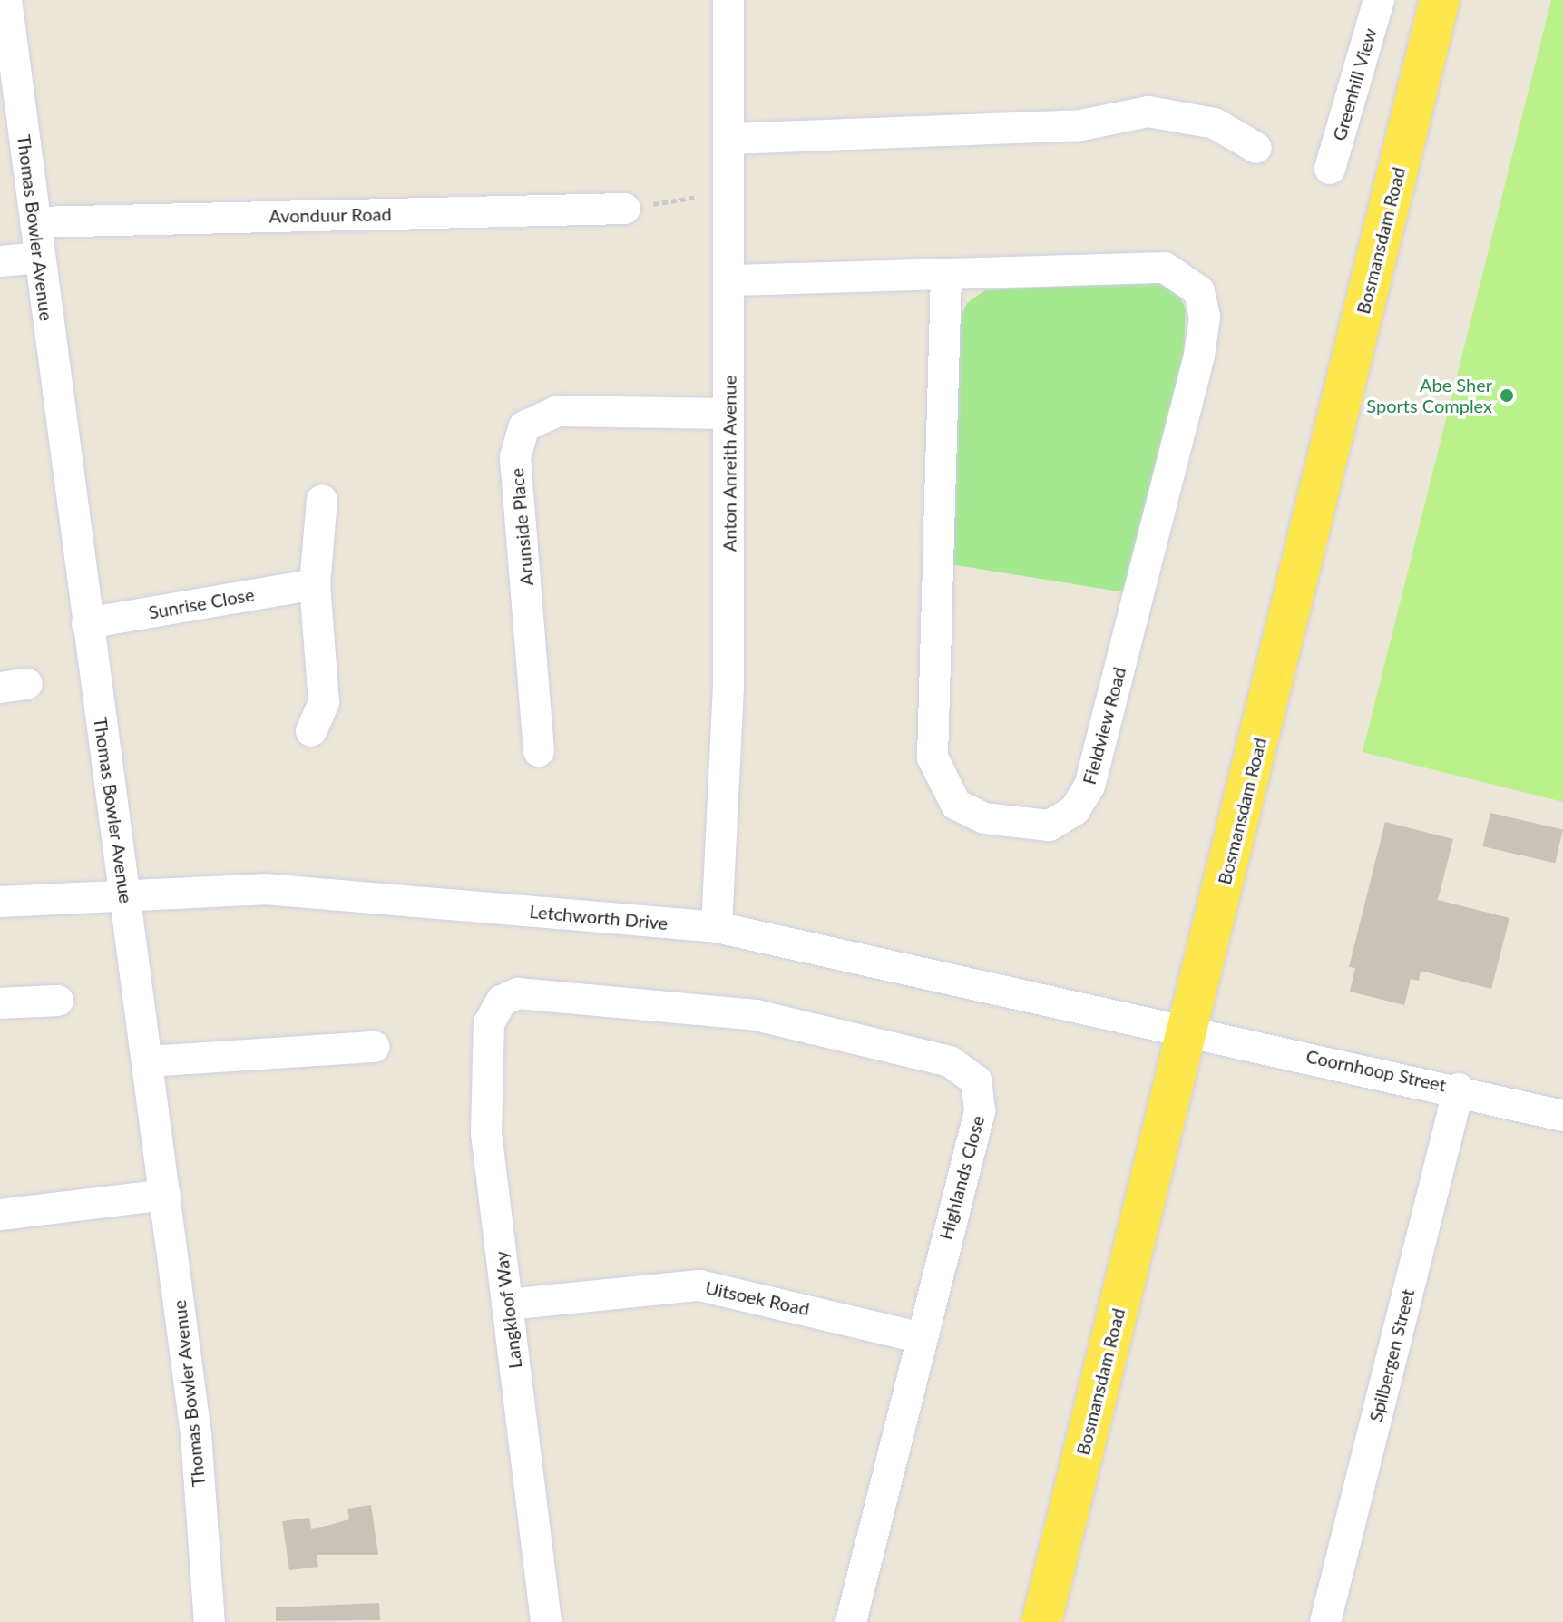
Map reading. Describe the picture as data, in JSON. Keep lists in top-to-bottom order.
{
  "streets": {
    "main road": ["Bosmansdam Road"],
    "street": [
      "Greenhill View",
      "Avonduur Road",
      "Thomas Bowler Avenue",
      "Anton Anreith Avenue",
      "Arunside Place",
      "Sunrise Close",
      "Fieldview Road",
      "Letchworth Drive",
      "Coornhoop Street",
      "Highlands Close",
      "Uitsoek Road",
      "Langkloof Way",
      "Spilbergen Street"
    ]
  },
  "crossings": [
    ["Avonduur Road", "Thomas Bowler Avenue"],
    ["Thomas Bowler Avenue", "Sunrise Close"],
    ["Thomas Bowler Avenue", "Letchworth Drive"],
    ["Bosmansdam Road", "Letchworth Drive"],
    ["Bosmansdam Road", "Coornhoop Street"],
    ["Anton Anreith Avenue", "Arunside Place"],
    ["Anton Anreith Avenue", "Fieldview Road"],
    ["Anton Anreith Avenue", "Letchworth Drive"],
    ["Letchworth Drive", "Coornhoop Street"],
    ["Coornhoop Street", "Spilbergen Street"],
    ["Highlands Close", "Uitsoek Road"],
    ["Highlands Close", "Langkloof Way"],
    ["Uitsoek Road", "Langkloof Way"]
  ],
  "places": ["Abe Sher Sports Complex"]
}
